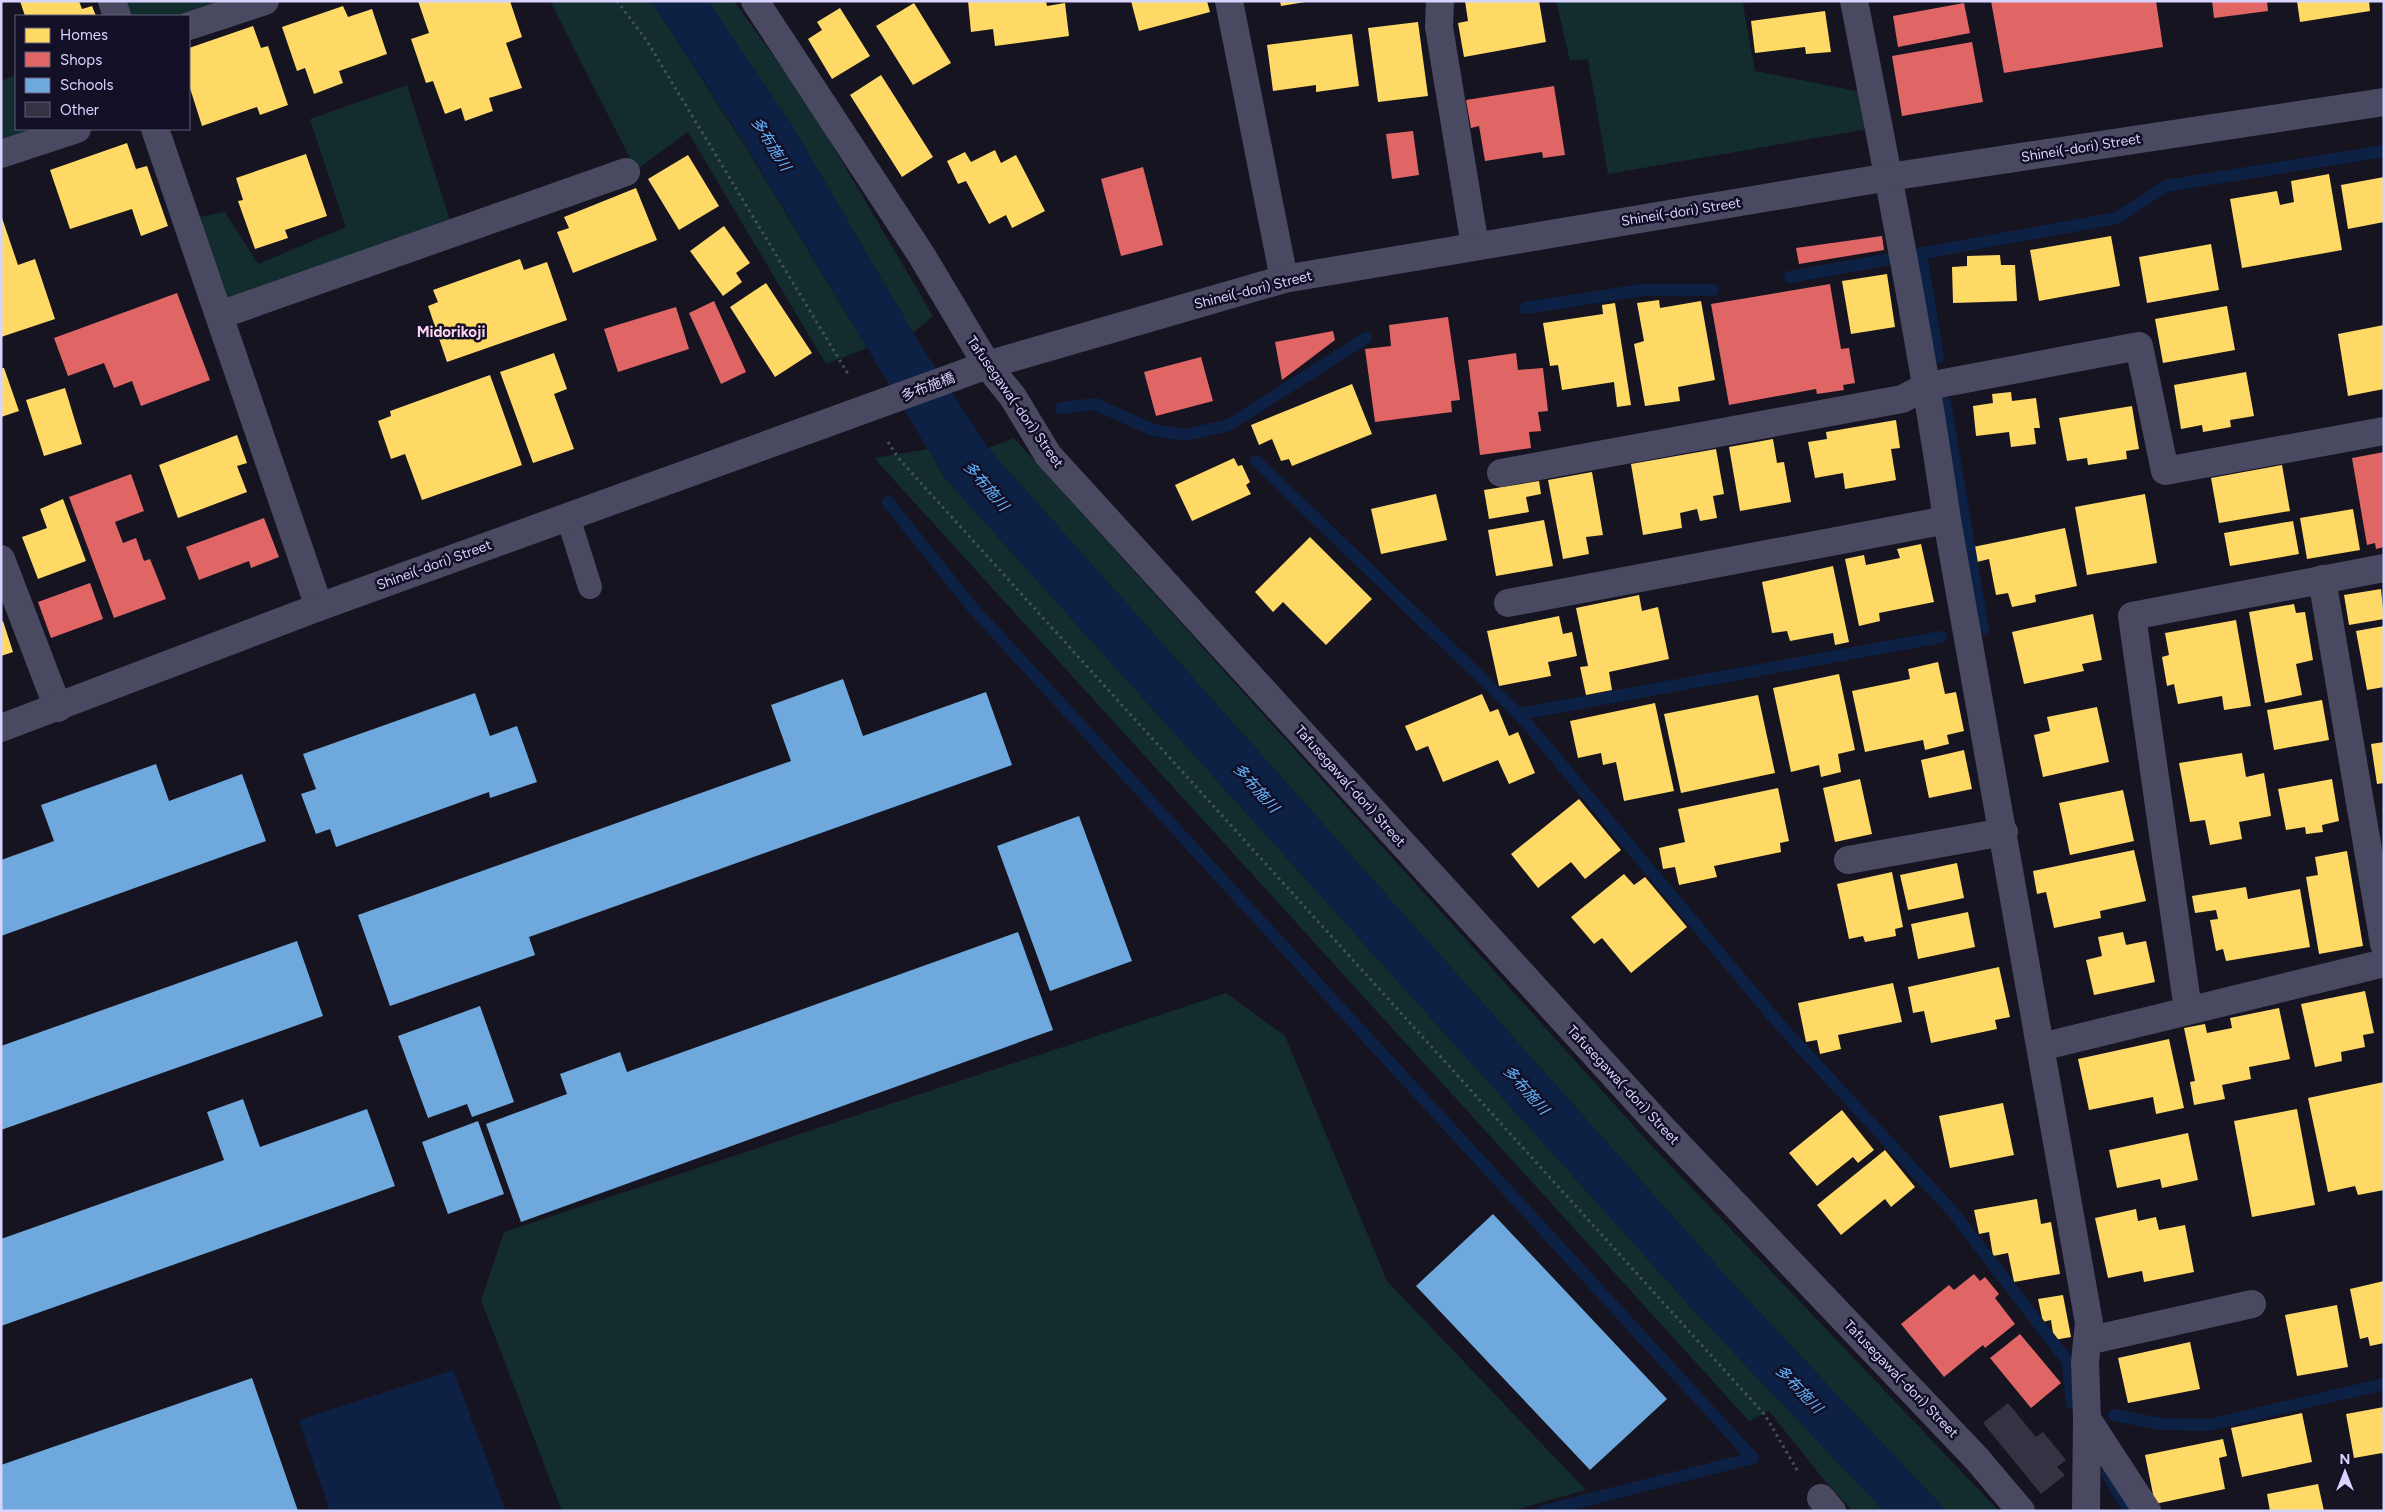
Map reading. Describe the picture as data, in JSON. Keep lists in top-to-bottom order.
{
  "streets": {
    "street": ["Shinei(-dori) Street", "多布施橋", "Tafusegawa(-dori) Street"]
  },
  "crossings": [
    ["Shinei(-dori) Street", "多布施橋"],
    ["Shinei(-dori) Street", "Tafusegawa(-dori) Street"],
    ["多布施橋", "Tafusegawa(-dori) Street"]
  ],
  "districts": ["Midorikoji"],
  "water": ["多布施川"],
  "legend": [
    "Homes",
    "Shops",
    "Schools",
    "Other"
  ],
  "north": "top"
}
